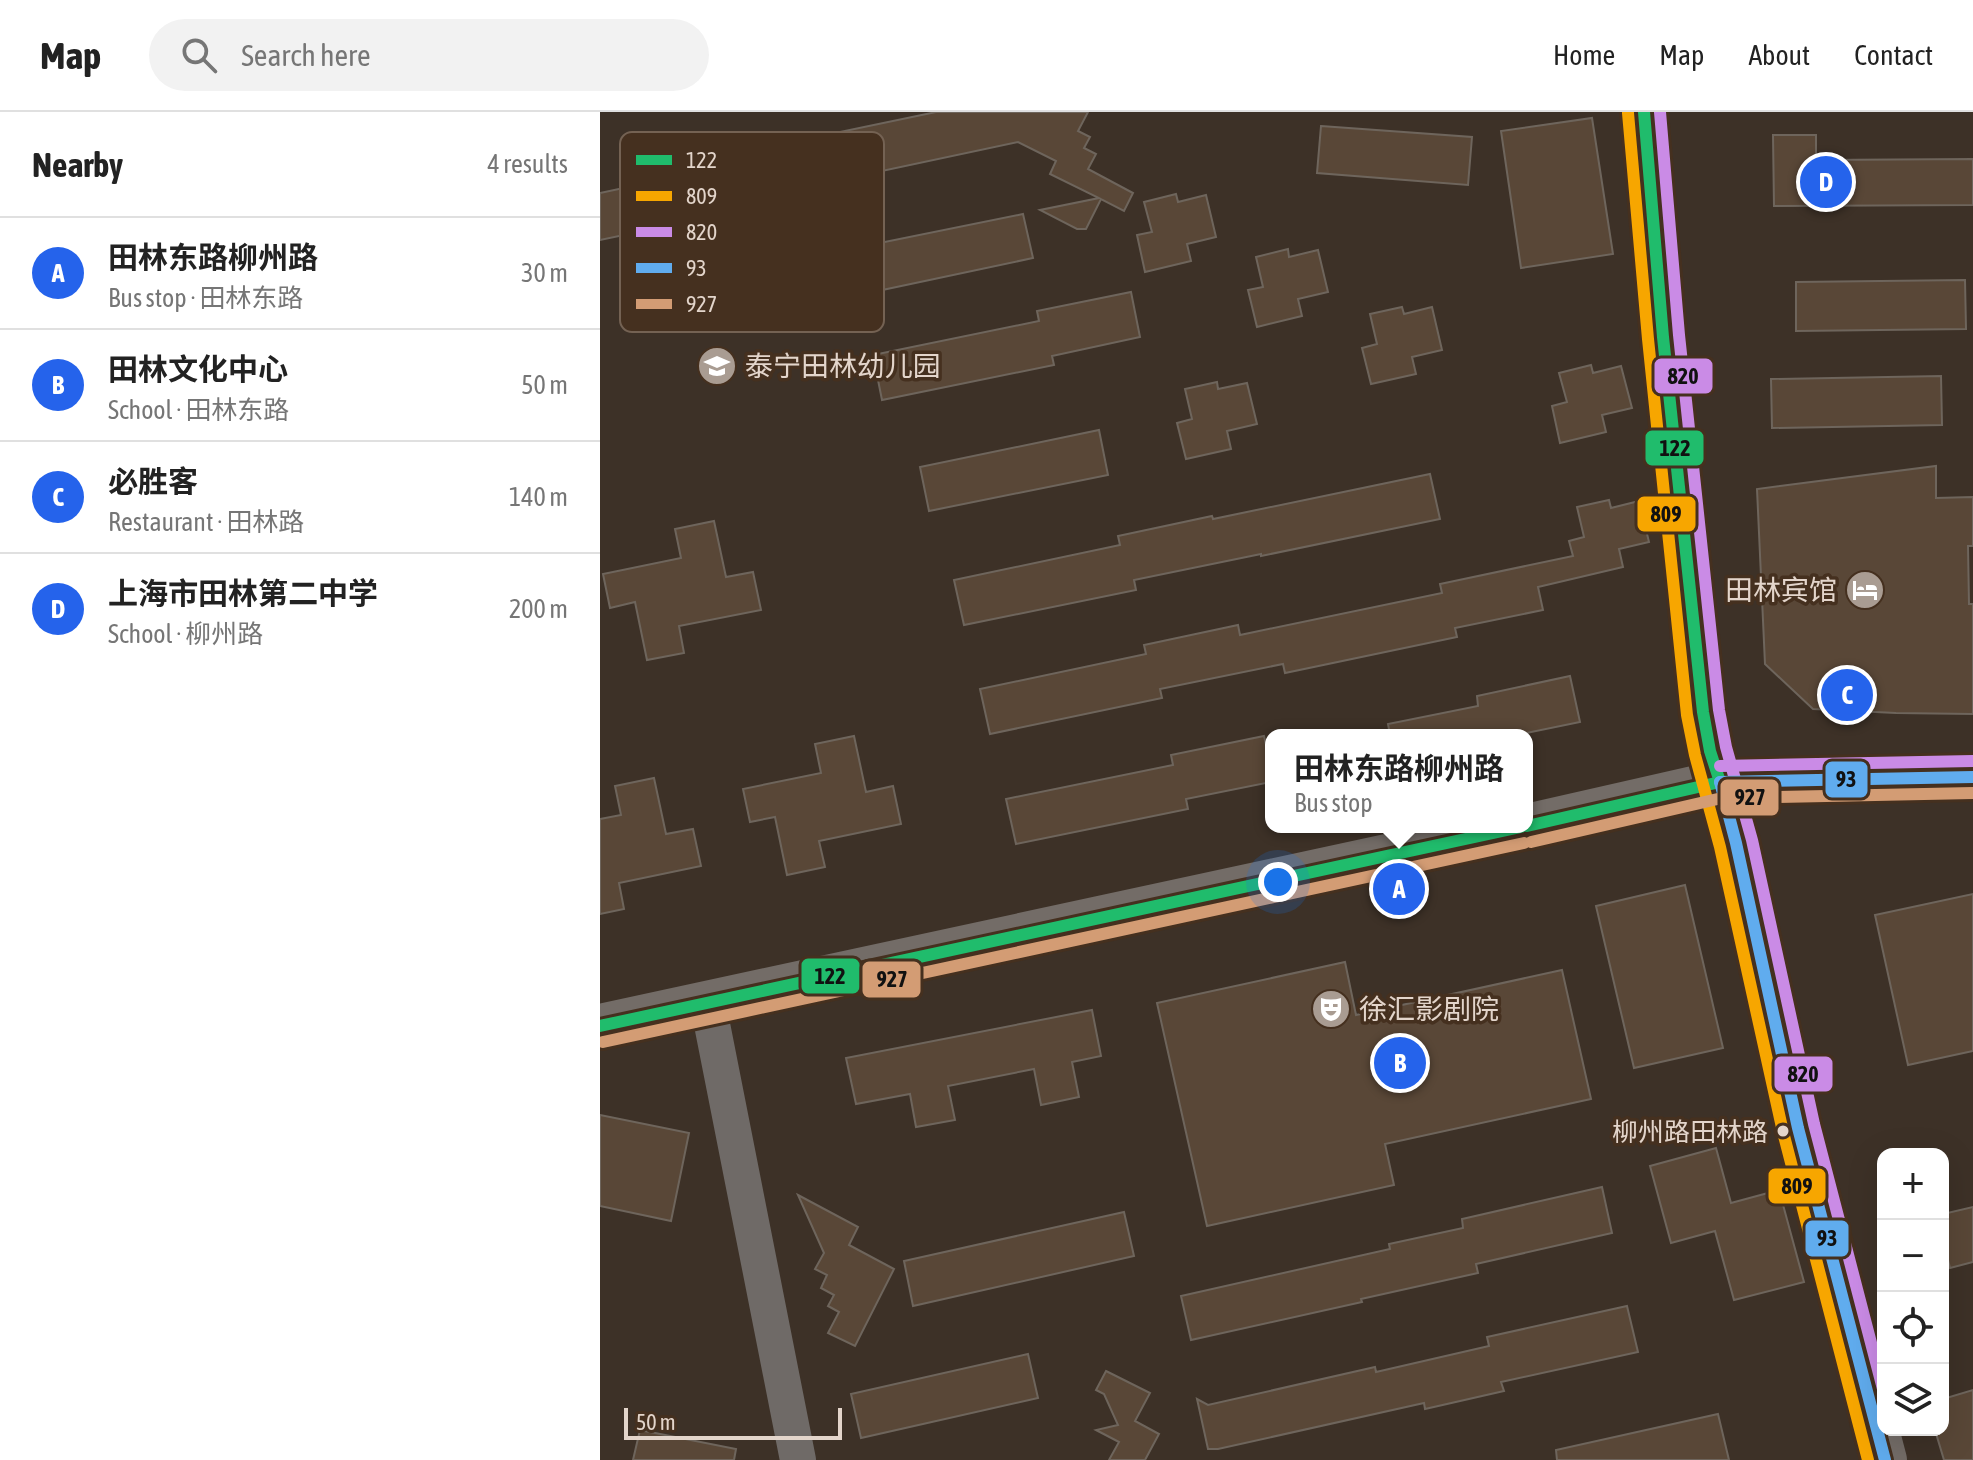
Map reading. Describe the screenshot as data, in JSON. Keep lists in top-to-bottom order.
{
  "places": {
    "school or university": ["泰宁田林幼儿园"],
    "hotel": ["田林宾馆"],
    "theatre": ["徐汇影剧院"],
    "other": ["柳州路田林路"]
  },
  "lines": [
    "transit line 122",
    "transit line 820",
    "transit line 809",
    "transit line 93",
    "transit line 927"
  ],
  "legend": [
    "122",
    "809",
    "820",
    "93",
    "927"
  ],
  "scale_bar": "50 m",
  "page": {
    "header": "Map",
    "search": "Search here",
    "nav": [
      "Home",
      "Map",
      "About",
      "Contact"
    ],
    "heading": ["Nearby", "4 results"],
    "pins": [
      "D",
      "C",
      "A",
      "B"
    ],
    "list": [
      {
        "mark": "A",
        "name": "田林东路柳州路",
        "note": "Bus stop · 田林东路",
        "value": "30 m"
      },
      {
        "mark": "B",
        "name": "田林文化中心",
        "note": "School · 田林东路",
        "value": "50 m"
      },
      {
        "mark": "C",
        "name": "必胜客",
        "note": "Restaurant · 田林路",
        "value": "140 m"
      },
      {
        "mark": "D",
        "name": "上海市田林第二中学",
        "note": "School · 柳州路",
        "value": "200 m"
      }
    ],
    "popup": ["田林东路柳州路", "Bus stop"],
    "map_buttons": ["+", "−"],
    "scale": "50 m"
  }
}
